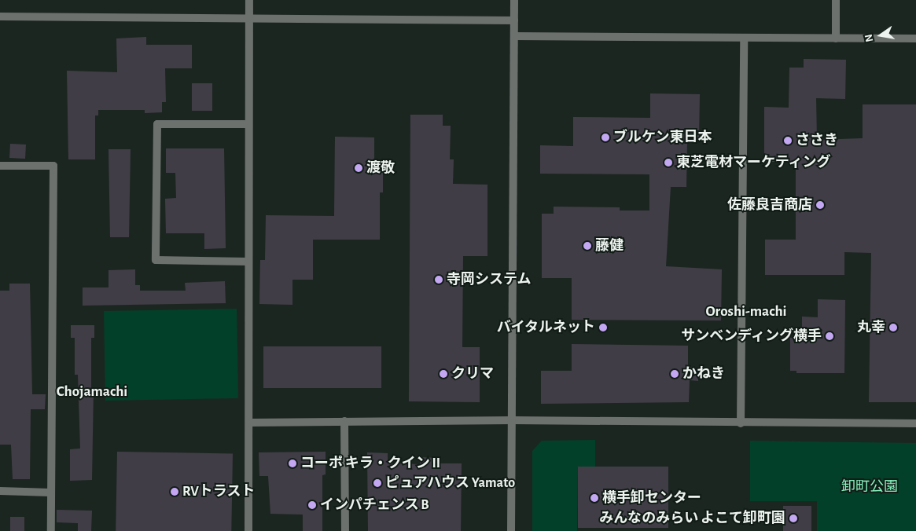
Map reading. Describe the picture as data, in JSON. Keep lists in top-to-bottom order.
{
  "districts": ["Oroshi-machi", "Chojamachi"],
  "parks": ["卸町公園"],
  "places": [
    "ブルケン東日本",
    "ささき",
    "東芝電材マーケティング",
    "渡敬",
    "佐藤良吉商店",
    "藤健",
    "寺岡システム",
    "バイタルネット",
    "丸幸",
    "サンベンディング横手",
    "クリマ",
    "かねき",
    "コーポ キラ・クイン II",
    "ピュアハウス Yamato",
    "RVトラスト",
    "横手卸センター",
    "インパチェンス B",
    "みんなのみらい よこて卸町園"
  ],
  "north": "left"
}
